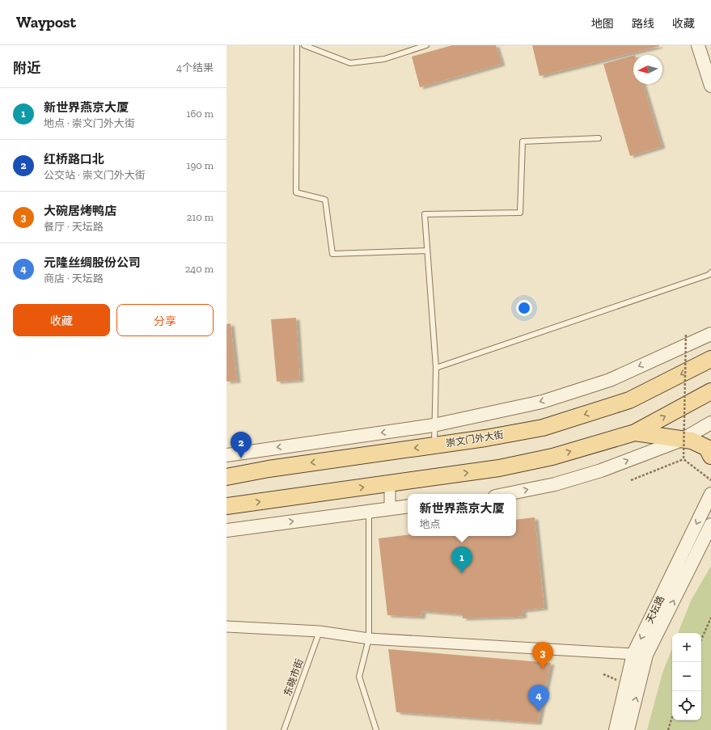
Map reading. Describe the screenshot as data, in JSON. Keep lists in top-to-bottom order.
{
  "streets": {
    "main road": ["崇文门外大街"],
    "street": ["天坛路"],
    "lane": ["东晓市街"]
  },
  "north": "left",
  "page": {
    "header": "Waypost",
    "nav": ["地图", "路线", "收藏"],
    "heading": ["附近", "4个结果"],
    "list": [
      {
        "mark": "1",
        "name": "新世界燕京大厦",
        "note": "地点 · 崇文门外大街",
        "value": "160 m"
      },
      {
        "mark": "2",
        "name": "红桥路口北",
        "note": "公交站 · 崇文门外大街",
        "value": "190 m"
      },
      {
        "mark": "3",
        "name": "大碗居烤鸭店",
        "note": "餐厅 · 天坛路",
        "value": "210 m"
      },
      {
        "mark": "4",
        "name": "元隆丝绸股份公司",
        "note": "商店 · 天坛路",
        "value": "240 m"
      }
    ],
    "buttons": ["收藏", "分享"],
    "pins": [
      "2",
      "1",
      "3",
      "4"
    ],
    "popup": ["新世界燕京大厦", "地点"],
    "map_buttons": ["+", "−"]
  }
}
